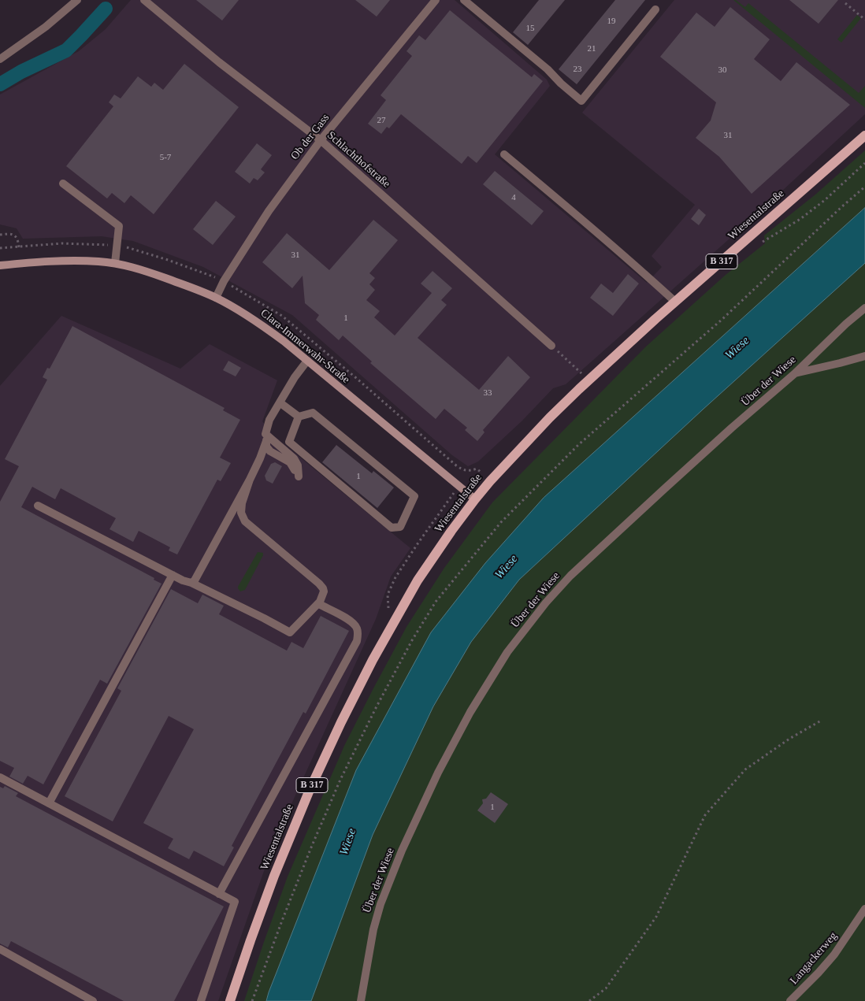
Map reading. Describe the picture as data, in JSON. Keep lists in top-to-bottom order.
{
  "streets": {
    "main road": ["Wiesentalstraße", "B 317"],
    "street": [
      "Ob der Gass",
      "Schlachthofstraße",
      "Clara-Immerwahr-Straße",
      "Über der Wiese",
      "Langackerweg"
    ]
  },
  "crossings": [
    ["Ob der Gass", "Schlachthofstraße"],
    ["Ob der Gass", "Clara-Immerwahr-Straße"],
    ["Wiesentalstraße", "Clara-Immerwahr-Straße"]
  ],
  "water": ["Wiese"],
  "house_numbers": [
    "19",
    "15",
    "21",
    "23",
    "30",
    "27",
    "31",
    "5-7",
    "4",
    "31",
    "1",
    "33",
    "1",
    "1"
  ]
}
